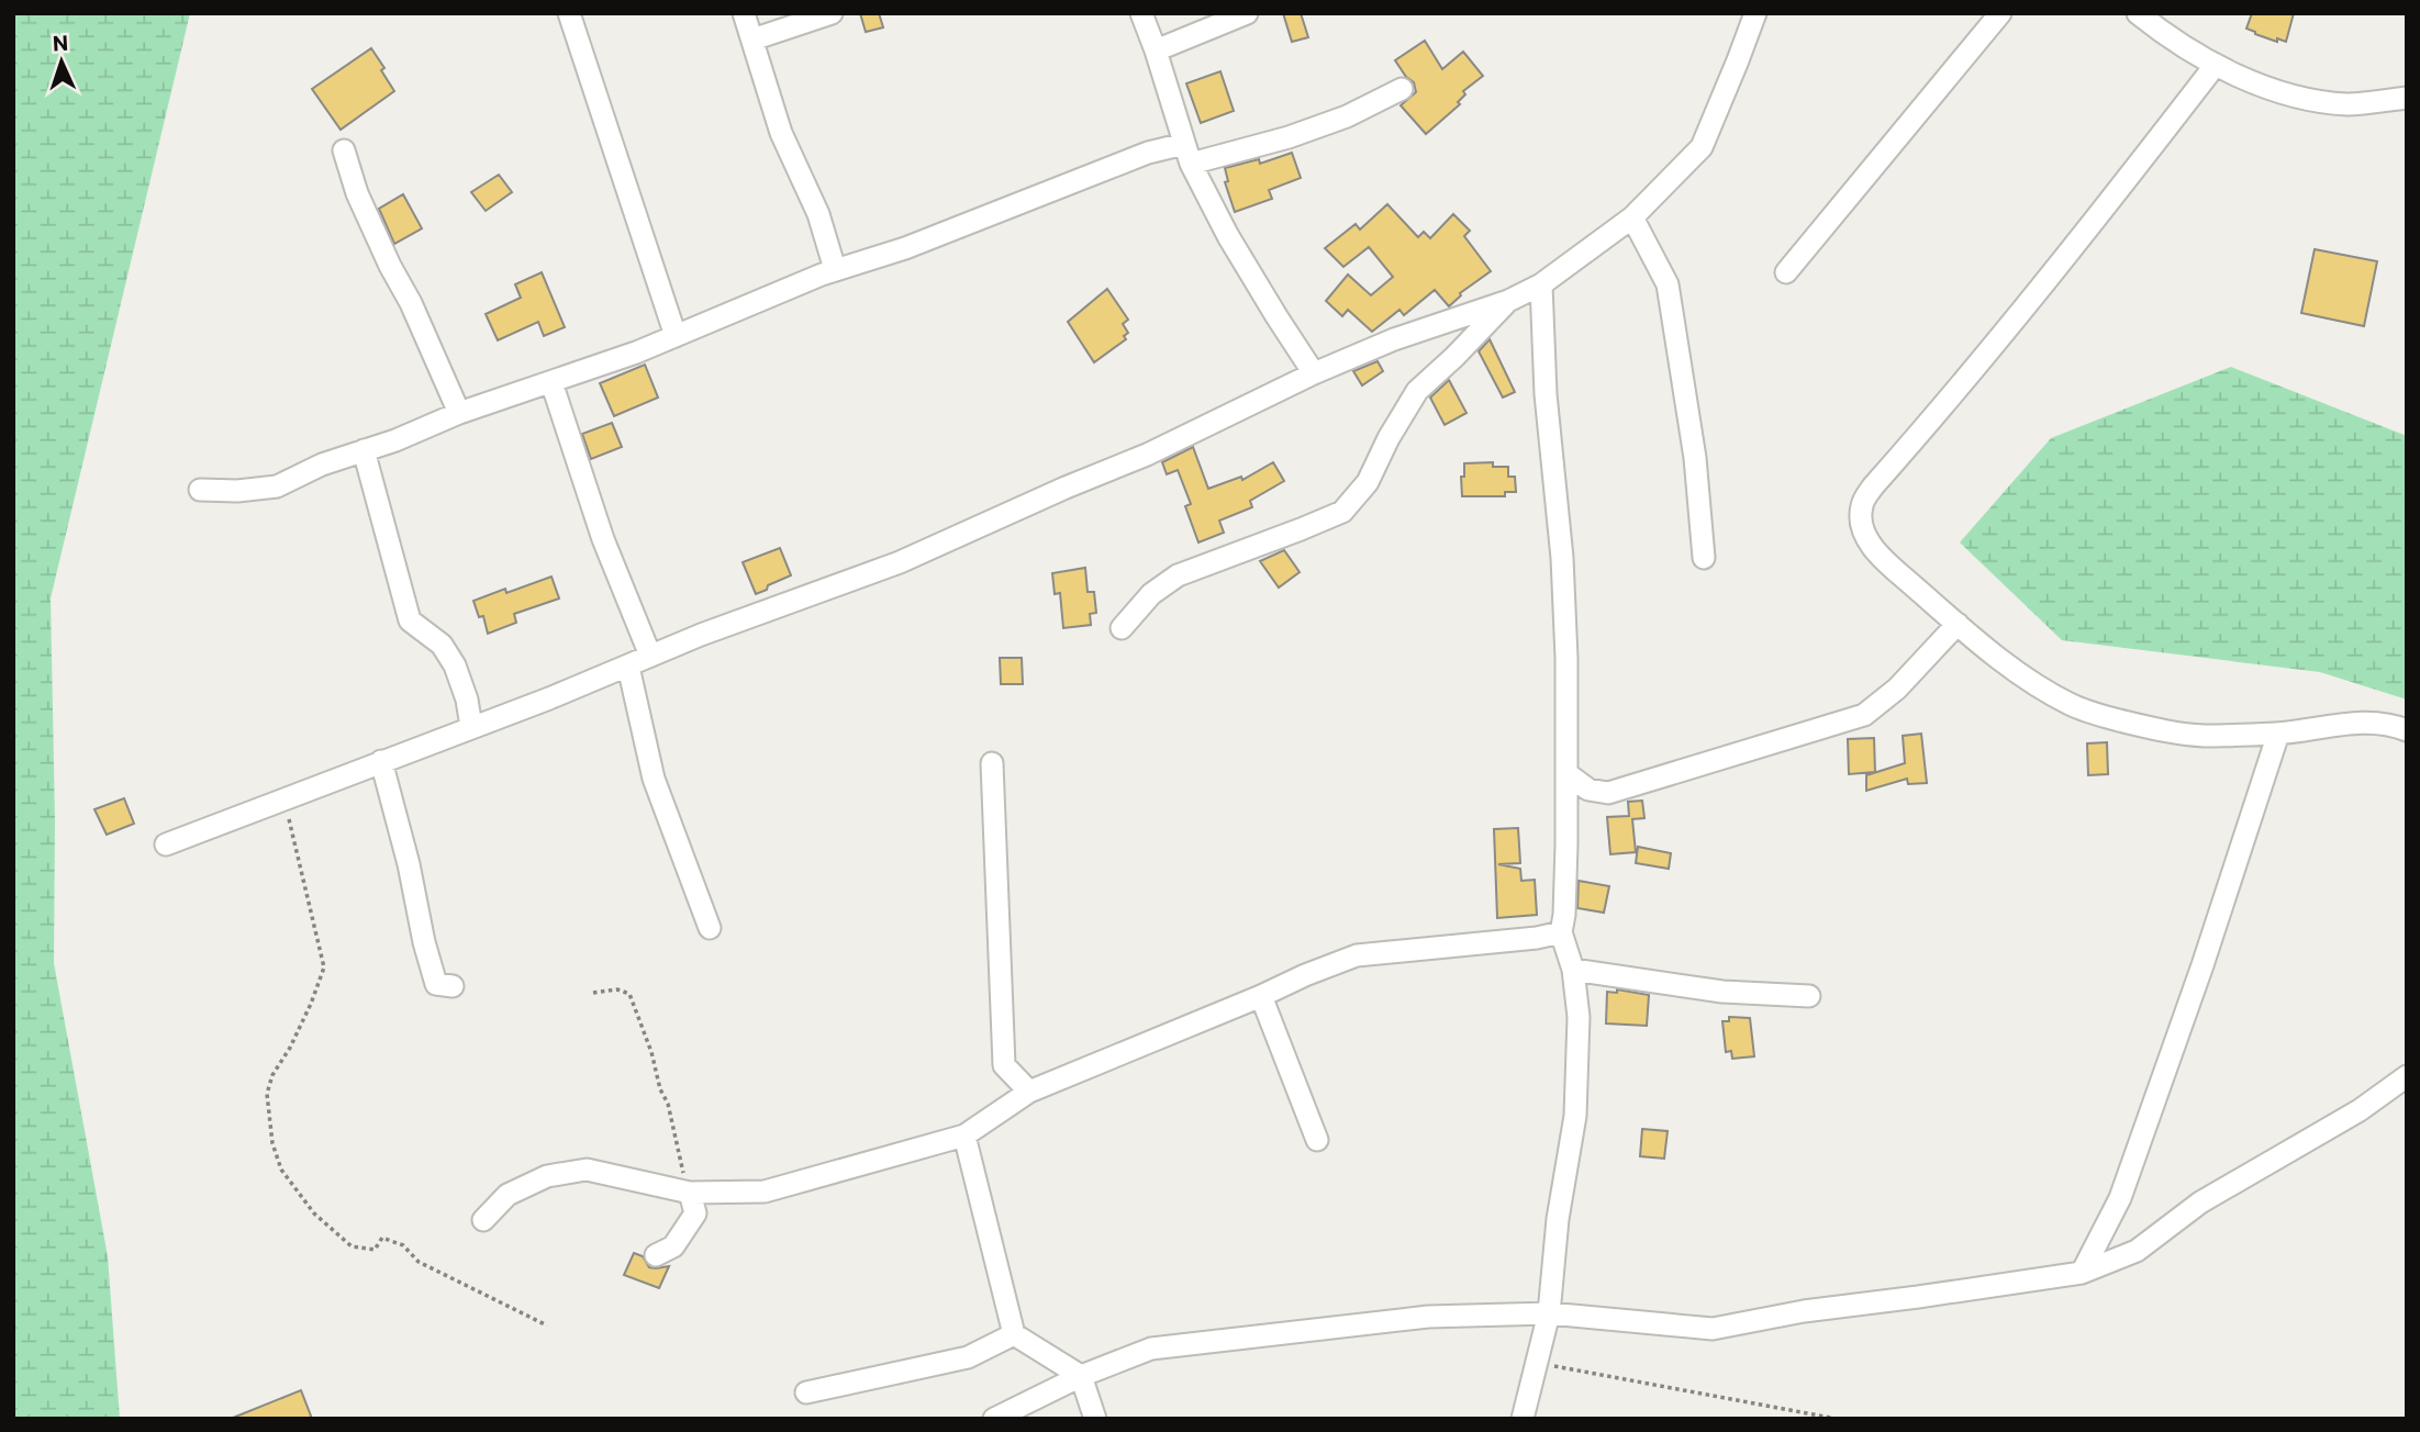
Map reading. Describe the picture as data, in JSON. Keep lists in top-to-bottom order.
{
  "north": "top"
}
